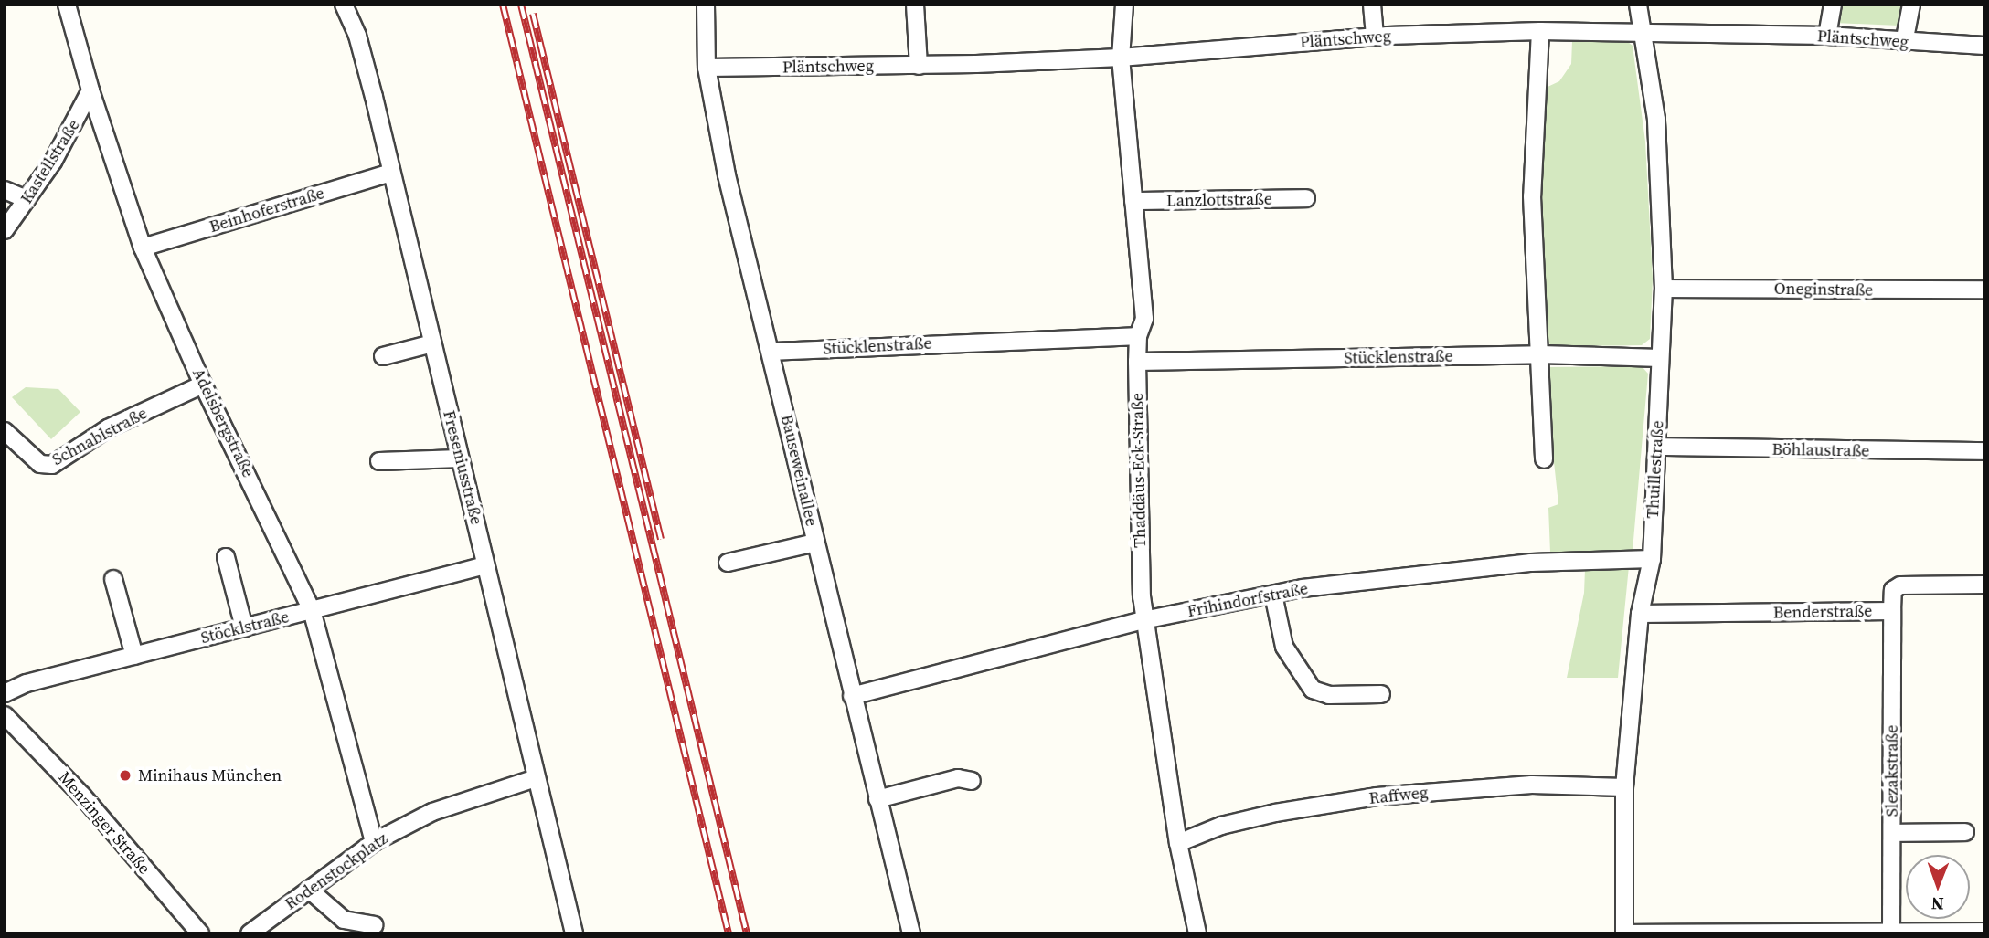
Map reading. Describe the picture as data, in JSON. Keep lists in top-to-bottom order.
{
  "streets": {
    "street": [
      "Pläntschweg",
      "Kastellstraße",
      "Lanzlottstraße",
      "Beinhoferstraße",
      "Oneginstraße",
      "Stücklenstraße",
      "Adelsbergstraße",
      "Schnablstraße",
      "Böhlaustraße",
      "Freseniusstraße",
      "Thuillestraße",
      "Bauseweinallee",
      "Thaddäus-Eck-Straße",
      "Frihindorfstraße",
      "Benderstraße",
      "Stöcklstraße",
      "Slezakstraße",
      "Raffweg",
      "Menzinger Straße",
      "Rodenstockplatz"
    ]
  },
  "crossings": [
    ["Pläntschweg", "Thuillestraße"],
    ["Pläntschweg", "Bauseweinallee"],
    ["Pläntschweg", "Thaddäus-Eck-Straße"],
    ["Kastellstraße", "Adelsbergstraße"],
    ["Lanzlottstraße", "Thaddäus-Eck-Straße"],
    ["Beinhoferstraße", "Adelsbergstraße"],
    ["Beinhoferstraße", "Freseniusstraße"],
    ["Oneginstraße", "Thuillestraße"],
    ["Stücklenstraße", "Thuillestraße"],
    ["Stücklenstraße", "Bauseweinallee"],
    ["Stücklenstraße", "Thaddäus-Eck-Straße"],
    ["Adelsbergstraße", "Schnablstraße"],
    ["Adelsbergstraße", "Stöcklstraße"],
    ["Adelsbergstraße", "Rodenstockplatz"],
    ["Böhlaustraße", "Thuillestraße"],
    ["Freseniusstraße", "Stöcklstraße"],
    ["Freseniusstraße", "Rodenstockplatz"],
    ["Thuillestraße", "Frihindorfstraße"],
    ["Thuillestraße", "Benderstraße"],
    ["Thuillestraße", "Raffweg"],
    ["Bauseweinallee", "Frihindorfstraße"],
    ["Thaddäus-Eck-Straße", "Frihindorfstraße"],
    ["Thaddäus-Eck-Straße", "Raffweg"],
    ["Benderstraße", "Slezakstraße"]
  ],
  "places": ["Minihaus München"],
  "north": "bottom"
}
